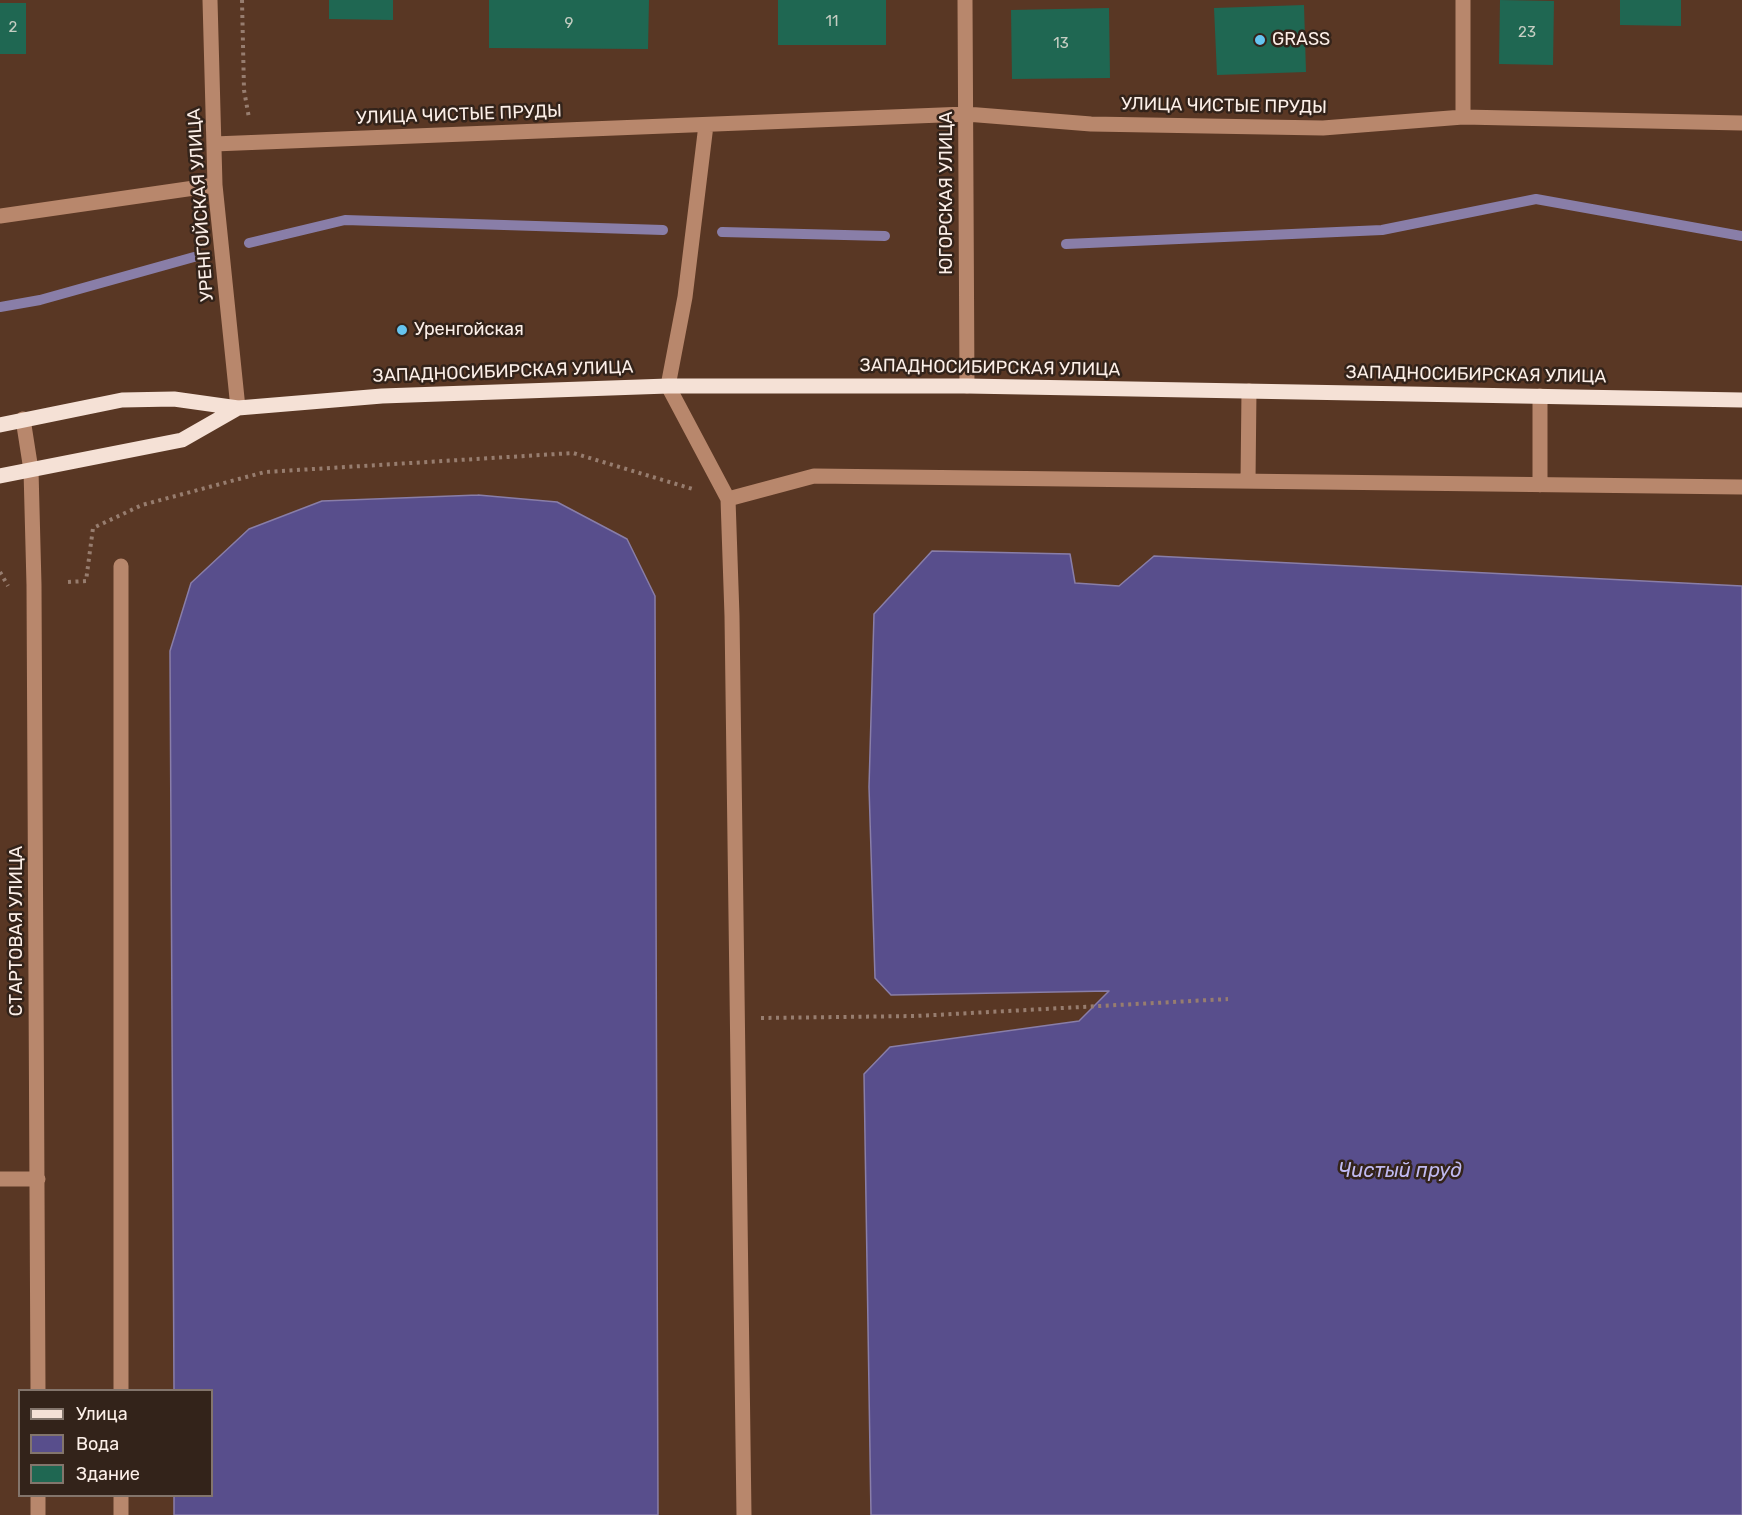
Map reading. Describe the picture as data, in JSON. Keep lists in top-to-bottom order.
{
  "streets": {
    "main road": ["ЗАПАДНОСИБИРСКАЯ УЛИЦА"],
    "street": [
      "УЛИЦА ЧИСТЫЕ ПРУДЫ",
      "ЮГОРСКАЯ УЛИЦА",
      "УРЕНГОЙСКАЯ УЛИЦА",
      "СТАРТОВАЯ УЛИЦА"
    ]
  },
  "crossings": [
    ["УЛИЦА ЧИСТЫЕ ПРУДЫ", "ЮГОРСКАЯ УЛИЦА"],
    ["УЛИЦА ЧИСТЫЕ ПРУДЫ", "УРЕНГОЙСКАЯ УЛИЦА"],
    ["ЮГОРСКАЯ УЛИЦА", "ЗАПАДНОСИБИРСКАЯ УЛИЦА"],
    ["УРЕНГОЙСКАЯ УЛИЦА", "ЗАПАДНОСИБИРСКАЯ УЛИЦА"],
    ["ЗАПАДНОСИБИРСКАЯ УЛИЦА", "СТАРТОВАЯ УЛИЦА"]
  ],
  "water": ["Чистый пруд"],
  "places": ["GRASS", "Уренгойская"],
  "house_numbers": [
    "11",
    "9",
    "2",
    "23",
    "13"
  ],
  "legend": ["Улица", "Вода", "Здание"]
}
